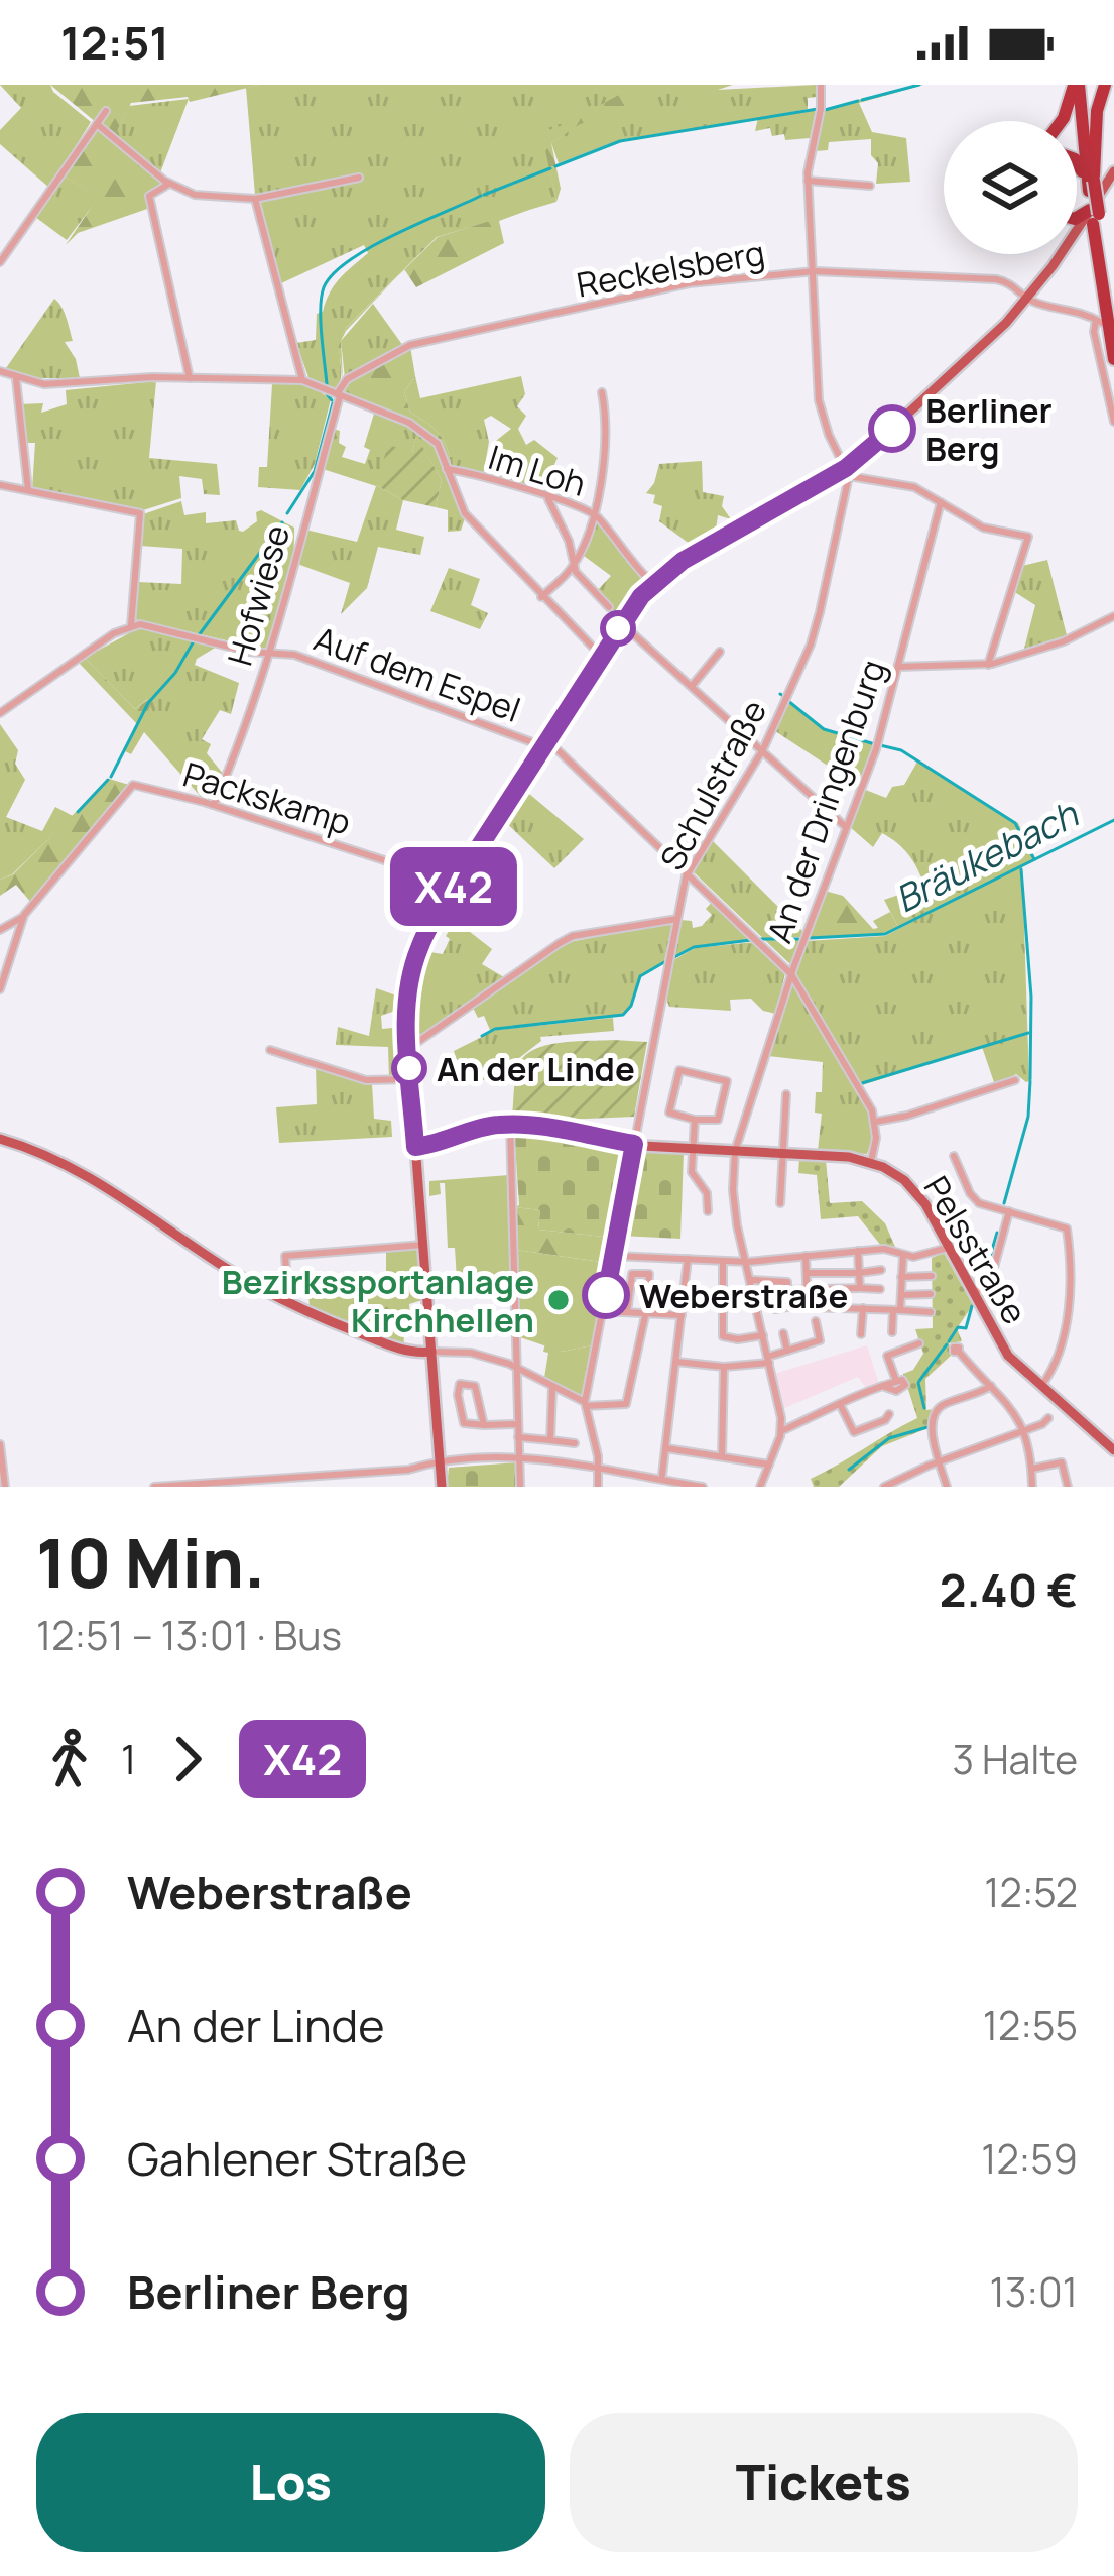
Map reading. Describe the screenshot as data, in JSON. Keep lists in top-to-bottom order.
{
  "streets": {
    "main road": ["Pelsstraße"],
    "street": [
      "Reckelsberg",
      "Im Loh",
      "Hofwiese",
      "Auf dem Espel",
      "Schulstraße",
      "Packskamp",
      "An der Dringenburg"
    ]
  },
  "crossings": [
    ["Reckelsberg", "Hofwiese"],
    ["Hofwiese", "Auf dem Espel"],
    ["Hofwiese", "Packskamp"]
  ],
  "water": ["Bräukebach"],
  "places": [
    "Berliner Berg",
    "An der Linde",
    "Weberstraße",
    "Bezirkssportanlage Kirchhellen"
  ],
  "lines": ["bus line X42"],
  "page": {
    "status": "12:51",
    "on_map": "X42",
    "heading": ["10 Min.", "12:51 – 13:01 · Bus", "2.40 €"],
    "legs": ["1", "X42", "3 Halte"],
    "list": [
      {
        "name": "Weberstraße",
        "value": "12:52"
      },
      {
        "name": "An der Linde",
        "value": "12:55"
      },
      {
        "name": "Gahlener Straße",
        "value": "12:59"
      },
      {
        "name": "Berliner Berg",
        "value": "13:01"
      }
    ],
    "buttons": ["Los", "Tickets"]
  }
}
